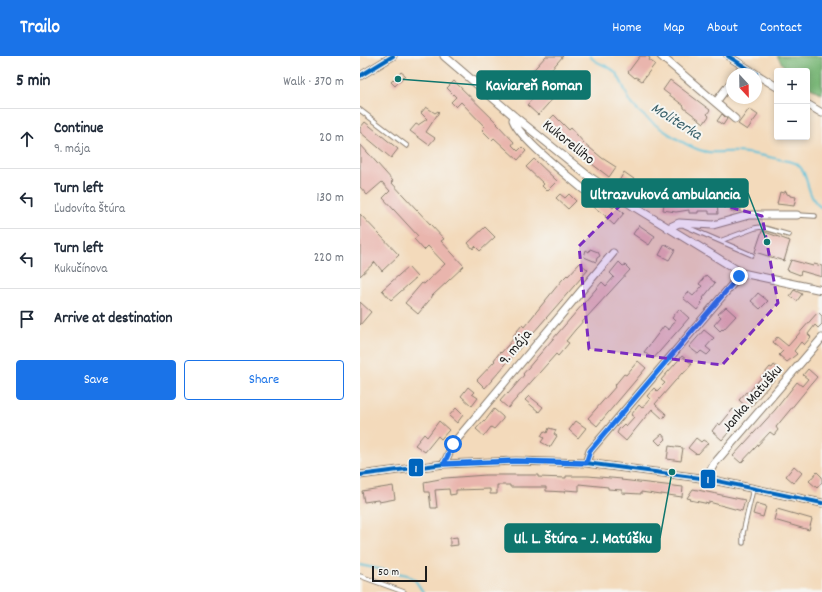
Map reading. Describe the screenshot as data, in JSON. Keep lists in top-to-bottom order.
{
  "streets": {
    "street": ["Kukorelliho", "9. mája", "Janka Matušku"]
  },
  "water": ["Moliterka"],
  "places": ["Kaviareň Roman", "Ultrazvuková ambulancia", "Ul. L. Štúra - J. Matúšku"],
  "lines": ["transit line 1"],
  "scale_bar": "50 m",
  "north": "bottom",
  "page": {
    "header": "Trailo",
    "nav": [
      "Home",
      "Map",
      "About",
      "Contact"
    ],
    "heading": ["5 min", "Walk · 370 m"],
    "map_buttons": ["+", "−"],
    "list": [
      ["Continue", "9. mája", "20 m"],
      ["Turn left", "Ľudovíta Štúra", "130 m"],
      ["Turn left", "Kukučínova", "220 m"],
      "Arrive at destination"
    ],
    "buttons": ["Save", "Share"],
    "scale": "50 m"
  }
}
